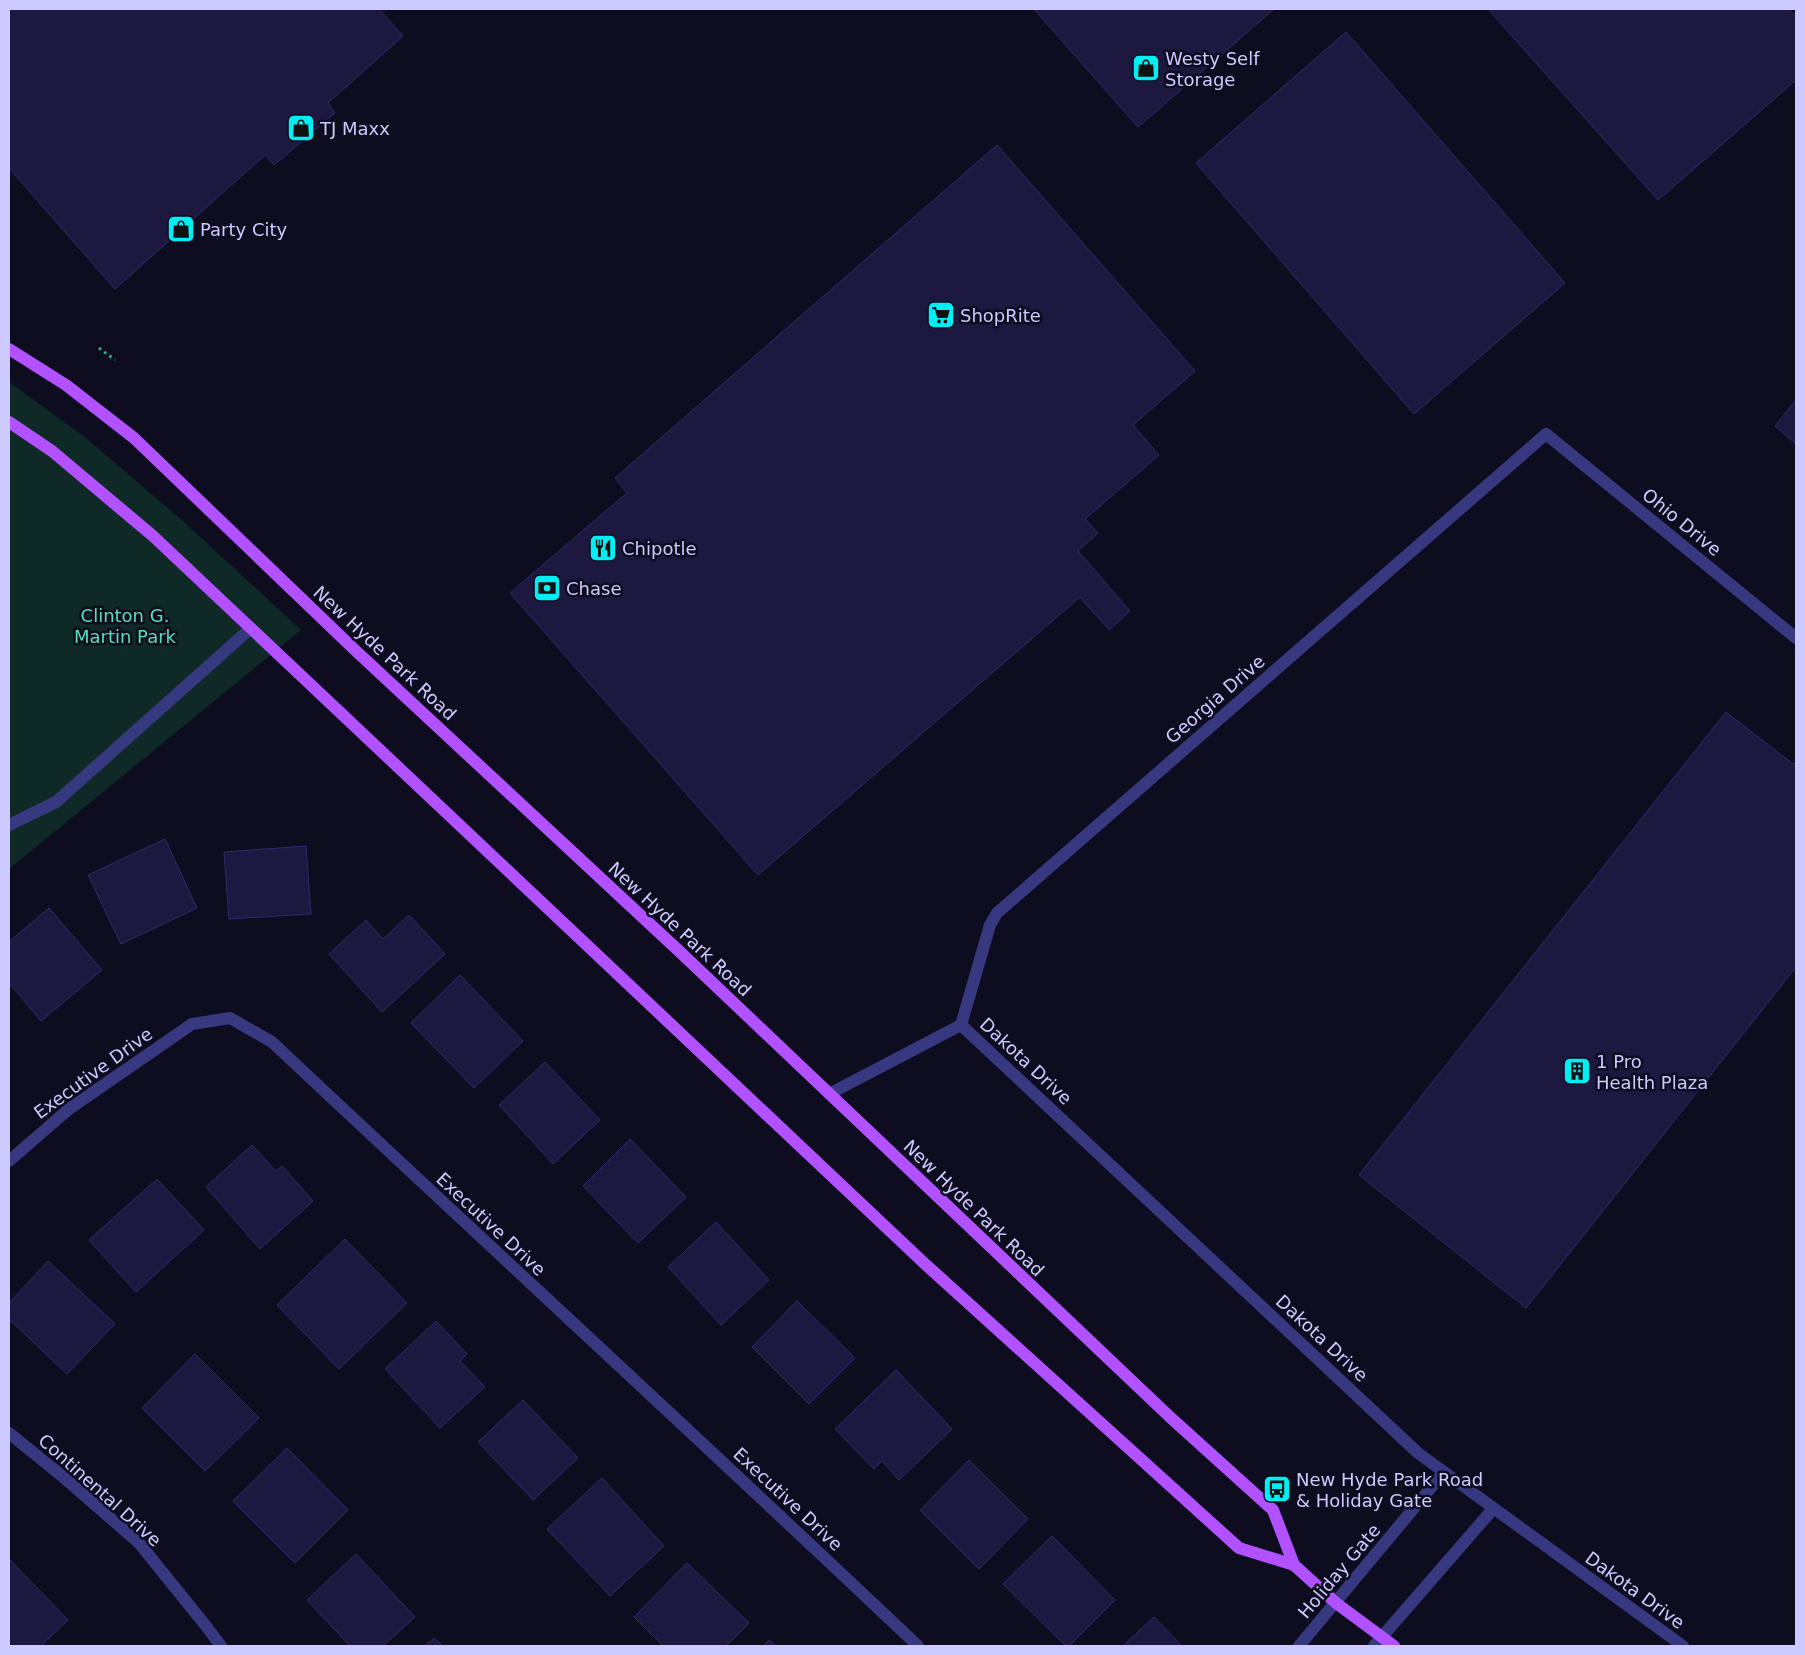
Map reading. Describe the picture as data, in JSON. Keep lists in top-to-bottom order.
{
  "streets": {
    "main road": ["New Hyde Park Road"],
    "street": [
      "Ohio Drive",
      "Georgia Drive",
      "Dakota Drive",
      "Executive Drive",
      "Continental Drive",
      "Holiday Gate"
    ]
  },
  "crossings": [
    ["Ohio Drive", "Georgia Drive"],
    ["New Hyde Park Road", "Holiday Gate"],
    ["Georgia Drive", "Dakota Drive"],
    ["Dakota Drive", "Holiday Gate"]
  ],
  "parks": ["Clinton G. Martin Park"],
  "places": {
    "shop": ["Westy Self Storage", "TJ Maxx", "Party City"],
    "supermarket": ["ShopRite"],
    "restaurant": ["Chipotle"],
    "bank": ["Chase"],
    "building": ["1 Pro Health Plaza"],
    "bus stop": ["New Hyde Park Road & Holiday Gate"]
  }
}
